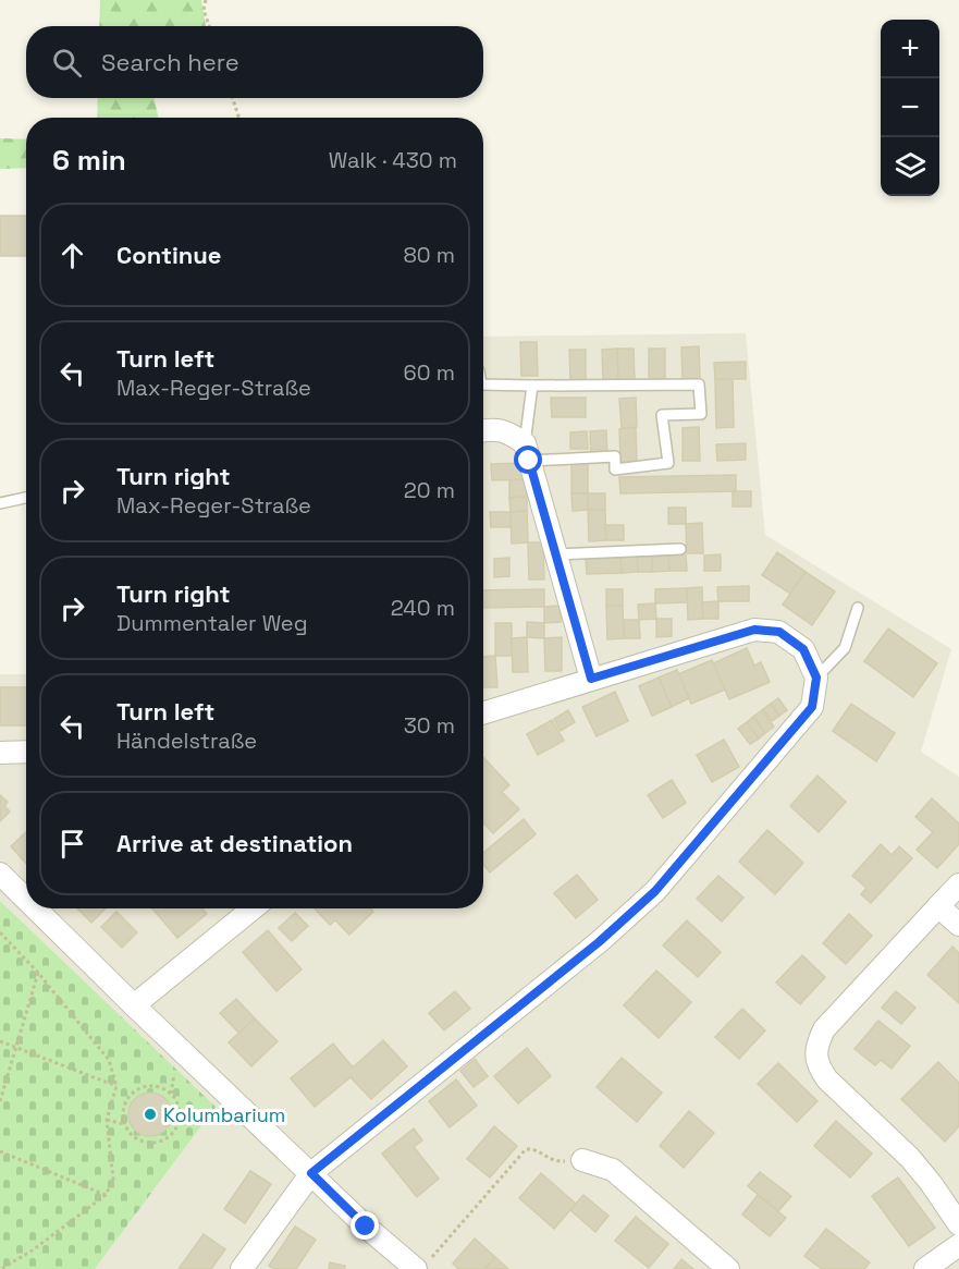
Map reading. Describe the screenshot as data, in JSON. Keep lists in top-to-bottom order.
{
  "places": ["Kolumbarium"],
  "page": {
    "map_buttons": ["+", "−"],
    "search": "Search here",
    "heading": ["6 min", "Walk · 430 m"],
    "list": [
      ["Continue", "80 m"],
      ["Turn left", "Max-Reger-Straße", "60 m"],
      ["Turn right", "Max-Reger-Straße", "20 m"],
      ["Turn right", "Dummentaler Weg", "240 m"],
      ["Turn left", "Händelstraße", "30 m"],
      "Arrive at destination"
    ]
  }
}
